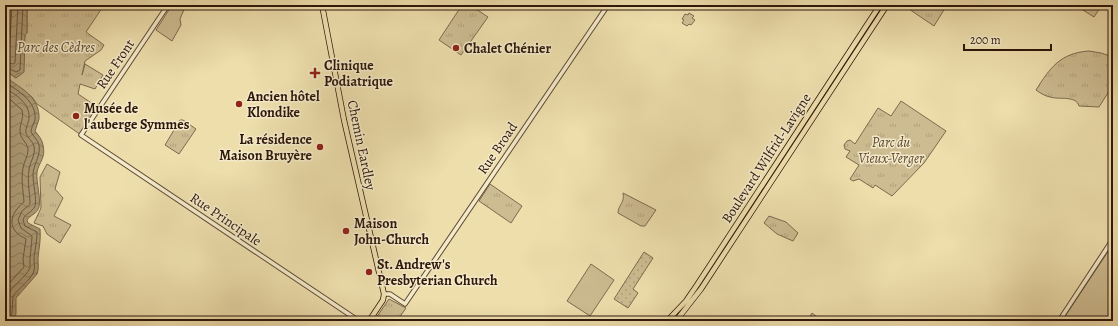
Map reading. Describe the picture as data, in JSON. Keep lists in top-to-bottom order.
{
  "streets": {
    "main road": ["Chemin Eardley", "Boulevard Wilfrid-Lavigne"],
    "street": ["Rue Front", "Rue Broad", "Rue Principale"]
  },
  "crossings": [
    ["Rue Front", "Rue Principale"],
    ["Chemin Eardley", "Rue Broad"]
  ],
  "parks": ["Parc des Cèdres", "Parc du Vieux-Verger"],
  "places": {
    "other": [
      "Chalet Chénier",
      "Ancien hôtel Klondike",
      "Musée de l'auberge Symmes",
      "La résidence Maison Bruyère",
      "Maison John-Church",
      "St. Andrew's Presbyterian Church"
    ],
    "health": ["Clinique Podiatrique"]
  },
  "scale_bar": "200 m"
}
